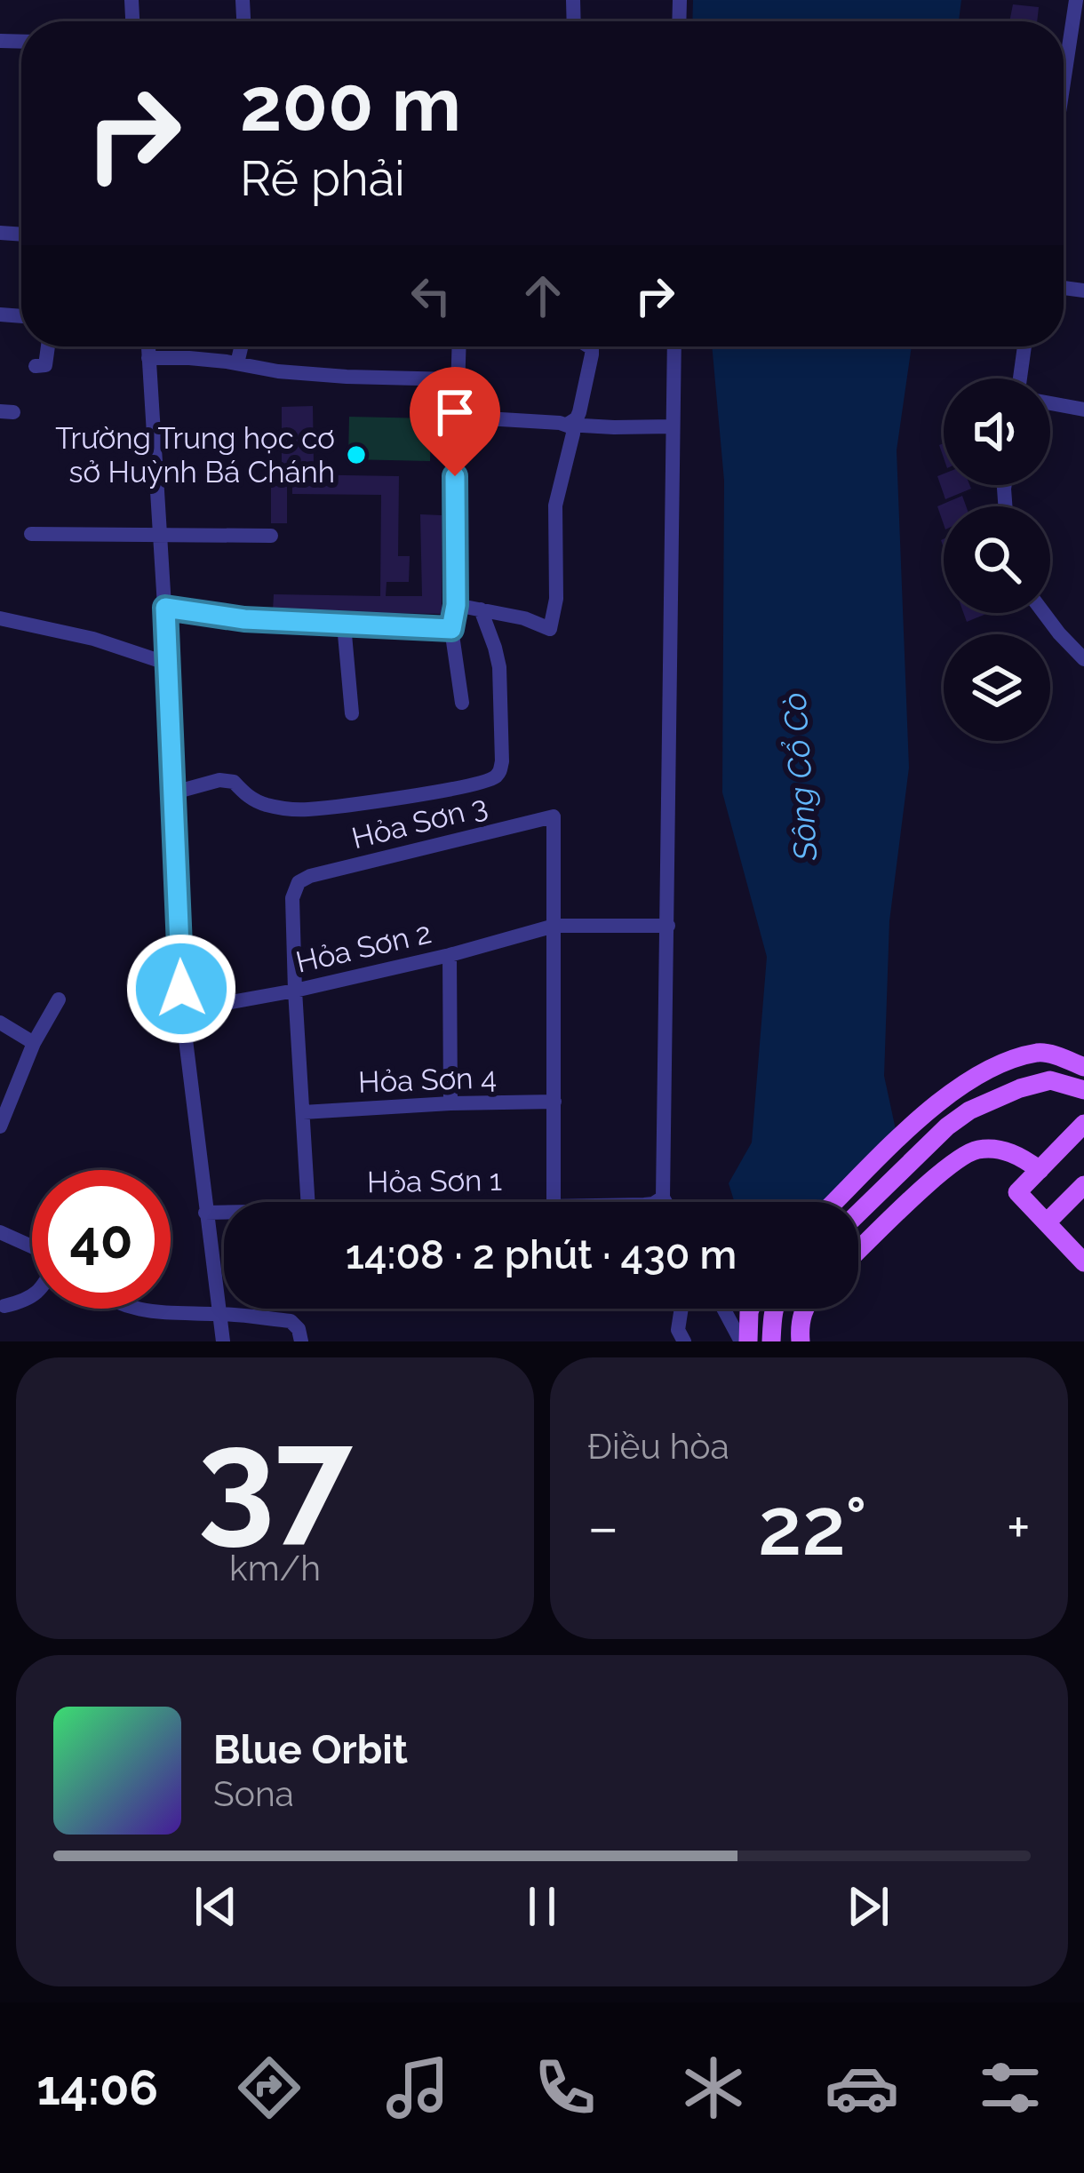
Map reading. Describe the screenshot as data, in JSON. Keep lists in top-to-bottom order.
{
  "streets": {
    "street": [
      "Hỏa Sơn 3",
      "Hỏa Sơn 2",
      "Hỏa Sơn 4",
      "Hỏa Sơn 1"
    ]
  },
  "crossings": [
    ["Hỏa Sơn 3", "Hỏa Sơn 2"]
  ],
  "water": ["Sông Cổ Cò"],
  "places": ["Trường Trung học cơ sở Huỳnh Bá Chánh"],
  "page": {
    "turn": ["200 m", "Rẽ phải"],
    "limit": "40",
    "trip": "14:08 · 2 phút · 430 m",
    "tile": [
      ["37", "km/h"],
      "Điều hòa"
    ],
    "heat": ["−", "22°", "+"],
    "song": ["Blue Orbit", "Sona"],
    "tabs": "14:06"
  }
}
